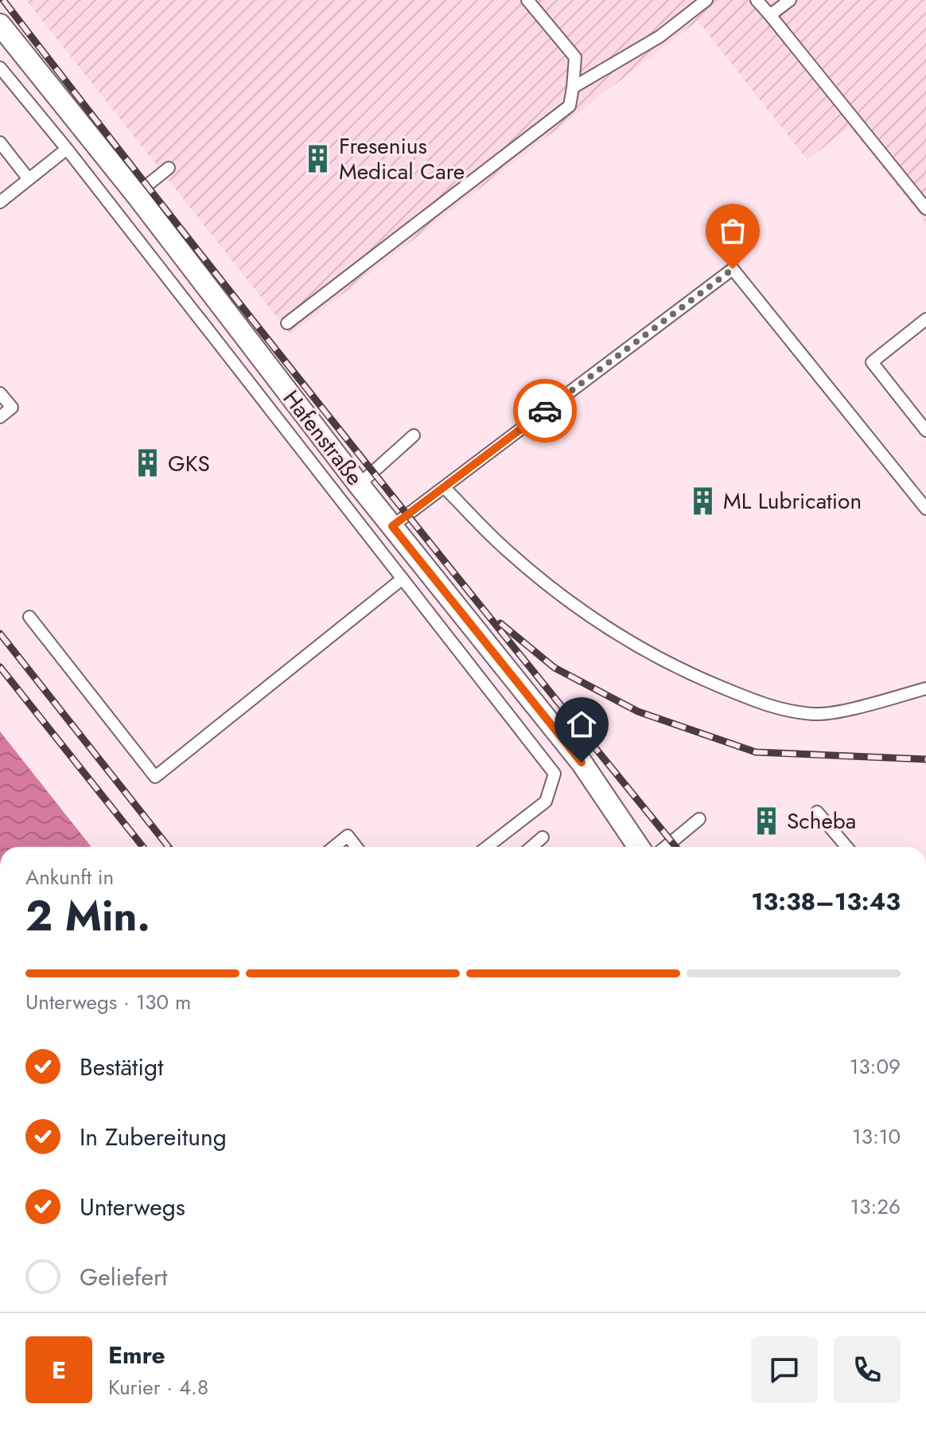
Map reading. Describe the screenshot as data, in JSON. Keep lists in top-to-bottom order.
{
  "streets": {
    "street": ["Hafenstraße"]
  },
  "places": {
    "building": [
      "Fresenius Medical Care",
      "GKS",
      "ML Lubrication",
      "Scheba"
    ]
  },
  "page": {
    "heading": ["2 Min.", "Ankunft in", "13:38–13:43"],
    "panel": ["Emre", "Kurier · 4.8"],
    "bar": "Unterwegs · 130 m",
    "list": [
      ["Bestätigt", "13:09"],
      ["In Zubereitung", "13:10"],
      ["Unterwegs", "13:26"],
      "Geliefert"
    ],
    "round": "E"
  }
}
